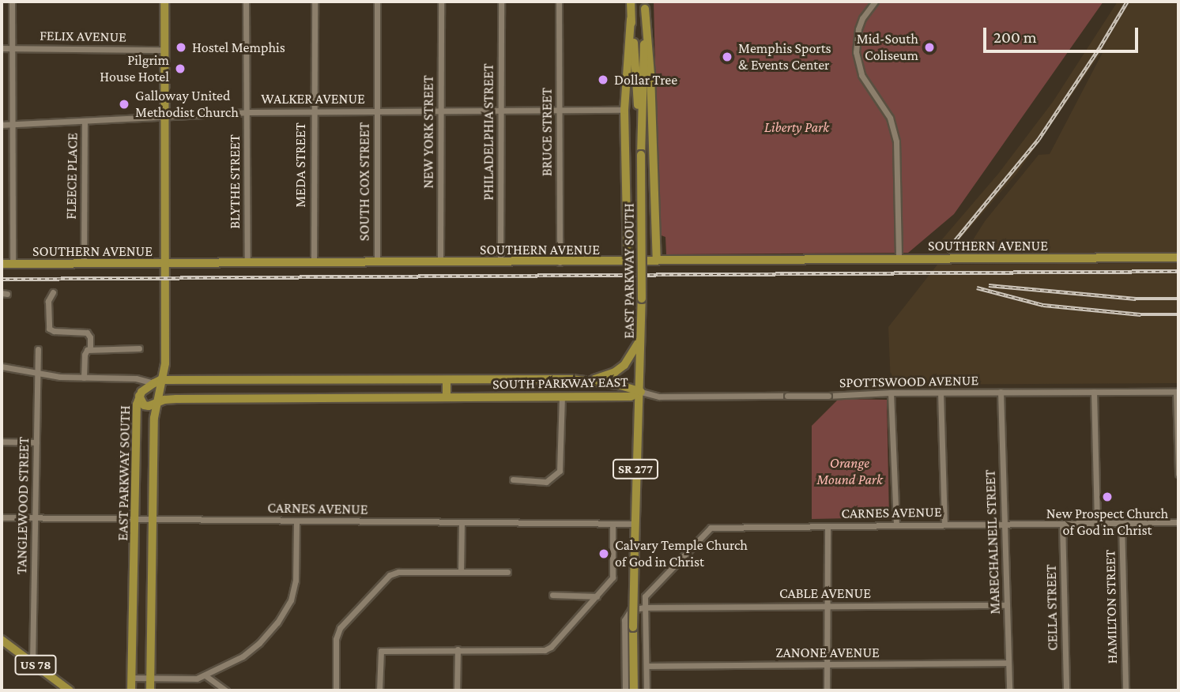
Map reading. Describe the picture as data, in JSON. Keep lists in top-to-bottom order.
{
  "streets": {
    "main road": [
      "SOUTHERN AVENUE",
      "EAST PARKWAY SOUTH",
      "SOUTH PARKWAY EAST",
      "SR 277",
      "US 78"
    ],
    "street": [
      "FELIX AVENUE",
      "WALKER AVENUE",
      "NEW YORK STREET",
      "PHILADELPHIA STREET",
      "BRUCE STREET",
      "MEDA STREET",
      "FLEECE PLACE",
      "BLYTHE STREET",
      "SOUTH COX STREET",
      "SPOTTSWOOD AVENUE",
      "TANGLEWOOD STREET",
      "CARNES AVENUE",
      "MARECHALNEIL STREET",
      "CABLE AVENUE",
      "HAMILTON STREET",
      "CELLA STREET",
      "ZANONE AVENUE"
    ]
  },
  "crossings": [
    ["WALKER AVENUE", "NEW YORK STREET"],
    ["WALKER AVENUE", "PHILADELPHIA STREET"],
    ["WALKER AVENUE", "BRUCE STREET"],
    ["WALKER AVENUE", "MEDA STREET"],
    ["WALKER AVENUE", "FLEECE PLACE"],
    ["WALKER AVENUE", "BLYTHE STREET"],
    ["WALKER AVENUE", "SOUTH COX STREET"],
    ["NEW YORK STREET", "SOUTHERN AVENUE"],
    ["PHILADELPHIA STREET", "SOUTHERN AVENUE"],
    ["BRUCE STREET", "SOUTHERN AVENUE"],
    ["MEDA STREET", "SOUTHERN AVENUE"],
    ["FLEECE PLACE", "SOUTHERN AVENUE"],
    ["BLYTHE STREET", "SOUTHERN AVENUE"],
    ["SOUTH COX STREET", "SOUTHERN AVENUE"],
    ["EAST PARKWAY SOUTH", "SPOTTSWOOD AVENUE"],
    ["EAST PARKWAY SOUTH", "SOUTH PARKWAY EAST"],
    ["EAST PARKWAY SOUTH", "SR 277"],
    ["EAST PARKWAY SOUTH", "CARNES AVENUE"],
    ["SPOTTSWOOD AVENUE", "SOUTH PARKWAY EAST"],
    ["SPOTTSWOOD AVENUE", "SR 277"],
    ["SPOTTSWOOD AVENUE", "MARECHALNEIL STREET"],
    ["SOUTH PARKWAY EAST", "SR 277"],
    ["SR 277", "CARNES AVENUE"],
    ["TANGLEWOOD STREET", "CARNES AVENUE"],
    ["TANGLEWOOD STREET", "US 78"],
    ["CARNES AVENUE", "MARECHALNEIL STREET"],
    ["CARNES AVENUE", "CABLE AVENUE"],
    ["CARNES AVENUE", "HAMILTON STREET"],
    ["CARNES AVENUE", "CELLA STREET"],
    ["MARECHALNEIL STREET", "CABLE AVENUE"],
    ["MARECHALNEIL STREET", "ZANONE AVENUE"]
  ],
  "parks": ["Liberty Park", "Orange Mound Park"],
  "places": [
    "Hostel Memphis",
    "Mid-South Coliseum",
    "Memphis Sports & Events Center",
    "Pilgrim House Hotel",
    "Dollar Tree",
    "Galloway United Methodist Church",
    "New Prospect Church of God in Christ",
    "Calvary Temple Church of God in Christ"
  ],
  "scale_bar": "200 m"
}
